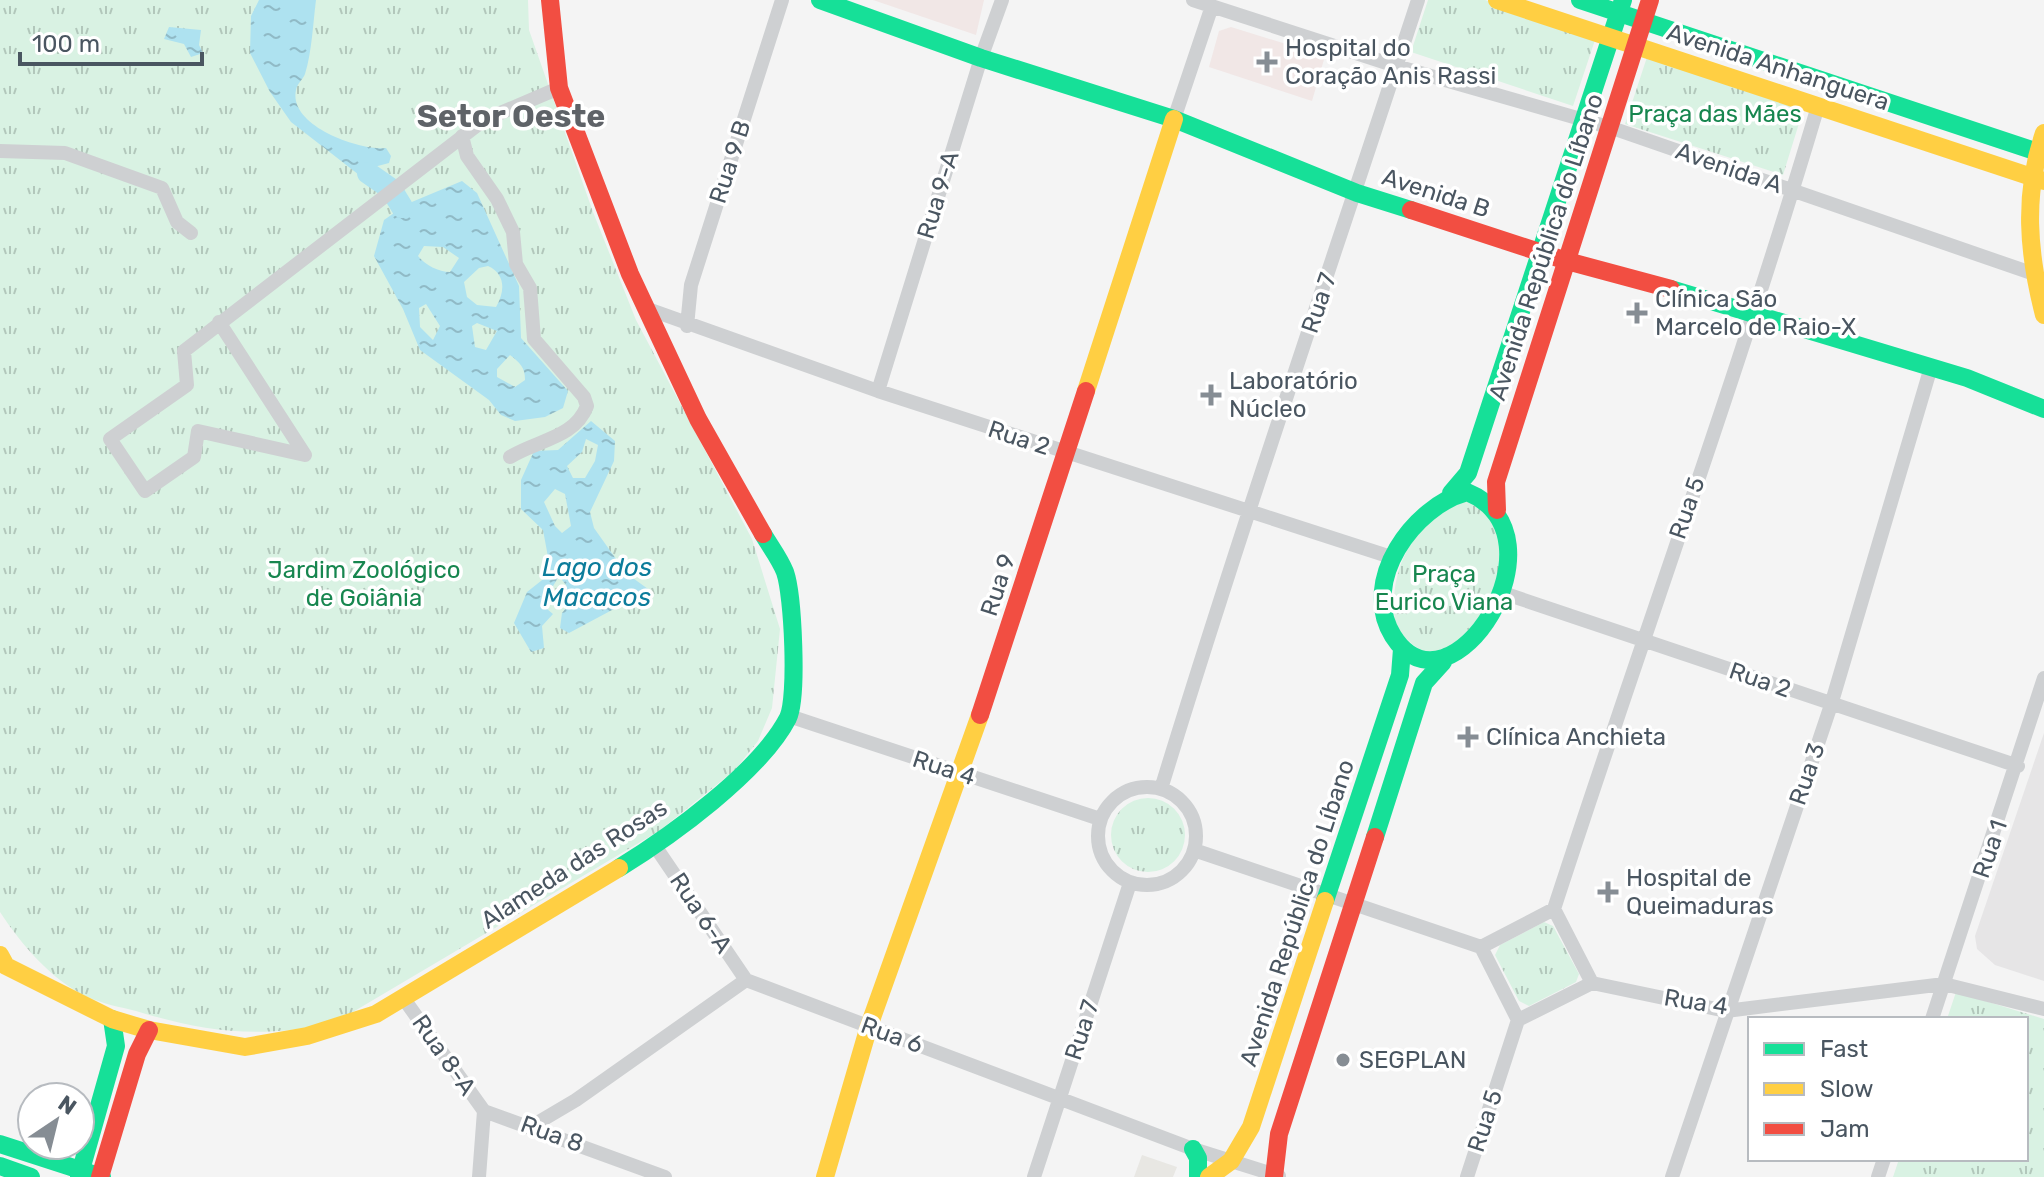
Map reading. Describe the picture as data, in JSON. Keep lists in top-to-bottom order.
{
  "streets": {
    "main road": [
      "Avenida Anhanguera",
      "Avenida B",
      "Avenida República do Líbano",
      "Rua 9",
      "Alameda das Rosas"
    ],
    "street": [
      "Rua 9 B",
      "Avenida A",
      "Rua 9-A",
      "Rua 7",
      "Rua 2",
      "Rua 5",
      "Rua 4",
      "Rua 3",
      "Rua 1",
      "Rua 6-A",
      "Rua 6",
      "Rua 8-A",
      "Rua 8"
    ]
  },
  "crossings": [
    ["Avenida Anhanguera", "Avenida República do Líbano"],
    ["Avenida Anhanguera", "Rua 5"],
    ["Rua 9 B", "Rua 2"],
    ["Avenida A", "Avenida República do Líbano"],
    ["Avenida A", "Rua 7"],
    ["Avenida A", "Rua 5"],
    ["Avenida A", "Rua 9"],
    ["Avenida B", "Rua 9-A"],
    ["Avenida B", "Avenida República do Líbano"],
    ["Avenida B", "Rua 7"],
    ["Avenida B", "Rua 5"],
    ["Avenida B", "Rua 9"],
    ["Avenida B", "Rua 3"],
    ["Rua 9-A", "Rua 2"],
    ["Avenida República do Líbano", "Rua 2"],
    ["Avenida República do Líbano", "Rua 6"],
    ["Rua 7", "Rua 2"],
    ["Rua 7", "Rua 4"],
    ["Rua 7", "Rua 6"],
    ["Rua 2", "Rua 5"],
    ["Rua 2", "Rua 9"],
    ["Rua 2", "Rua 3"],
    ["Rua 2", "Rua 1"],
    ["Rua 9", "Rua 4"],
    ["Rua 9", "Rua 6"],
    ["Rua 4", "Rua 3"],
    ["Rua 4", "Rua 1"],
    ["Rua 4", "Alameda das Rosas"],
    ["Alameda das Rosas", "Rua 6-A"],
    ["Alameda das Rosas", "Rua 8-A"],
    ["Rua 6-A", "Rua 6"],
    ["Rua 8-A", "Rua 8"]
  ],
  "districts": ["Setor Oeste"],
  "water": ["Lago dos Macacos"],
  "parks": ["Praça das Mães", "Jardim Zoológico de Goiânia", "Praça Eurico Viana"],
  "places": {
    "health": [
      "Hospital do Coração Anis Rassi",
      "Clínica São Marcelo de Raio-X",
      "Laboratório Núcleo",
      "Clínica Anchieta",
      "Hospital de Queimaduras"
    ],
    "other": ["SEGPLAN"]
  },
  "legend": ["Fast", "Slow", "Jam"],
  "scale_bar": "100 m",
  "north": "top right"
}
